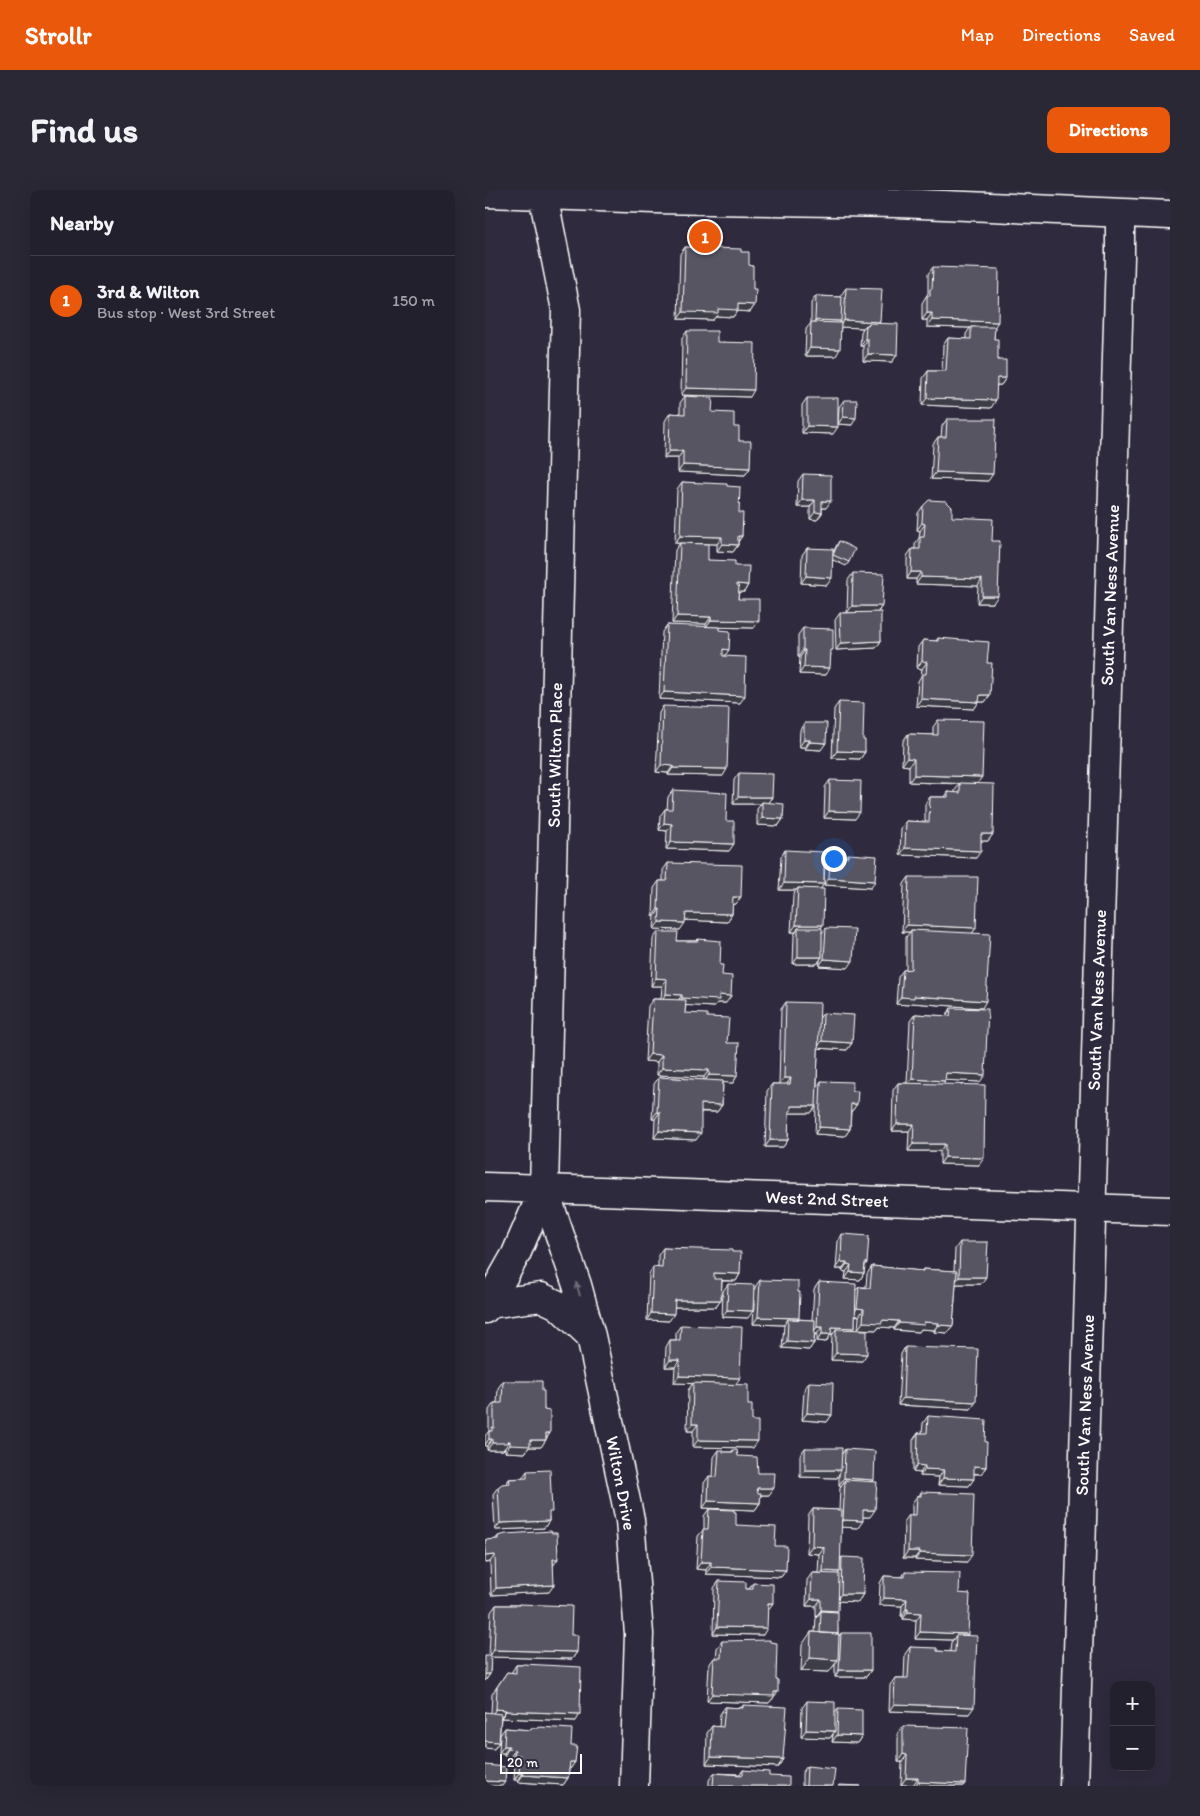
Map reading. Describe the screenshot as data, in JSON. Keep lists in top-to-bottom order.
{
  "streets": {
    "street": [
      "South Van Ness Avenue",
      "South Wilton Place",
      "West 2nd Street",
      "Wilton Drive"
    ]
  },
  "crossings": [
    ["South Van Ness Avenue", "West 2nd Street"],
    ["South Wilton Place", "West 2nd Street"],
    ["South Wilton Place", "Wilton Drive"],
    ["West 2nd Street", "Wilton Drive"]
  ],
  "scale_bar": "20 m",
  "page": {
    "header": "Strollr",
    "nav": ["Map", "Directions", "Saved"],
    "buttons": "Directions",
    "title": "Find us",
    "heading": "Nearby",
    "pins": "1",
    "list": [
      {
        "mark": "1",
        "name": "3rd & Wilton",
        "note": "Bus stop · West 3rd Street",
        "value": "150 m"
      }
    ],
    "map_buttons": ["+", "−"],
    "scale": "20 m"
  }
}
